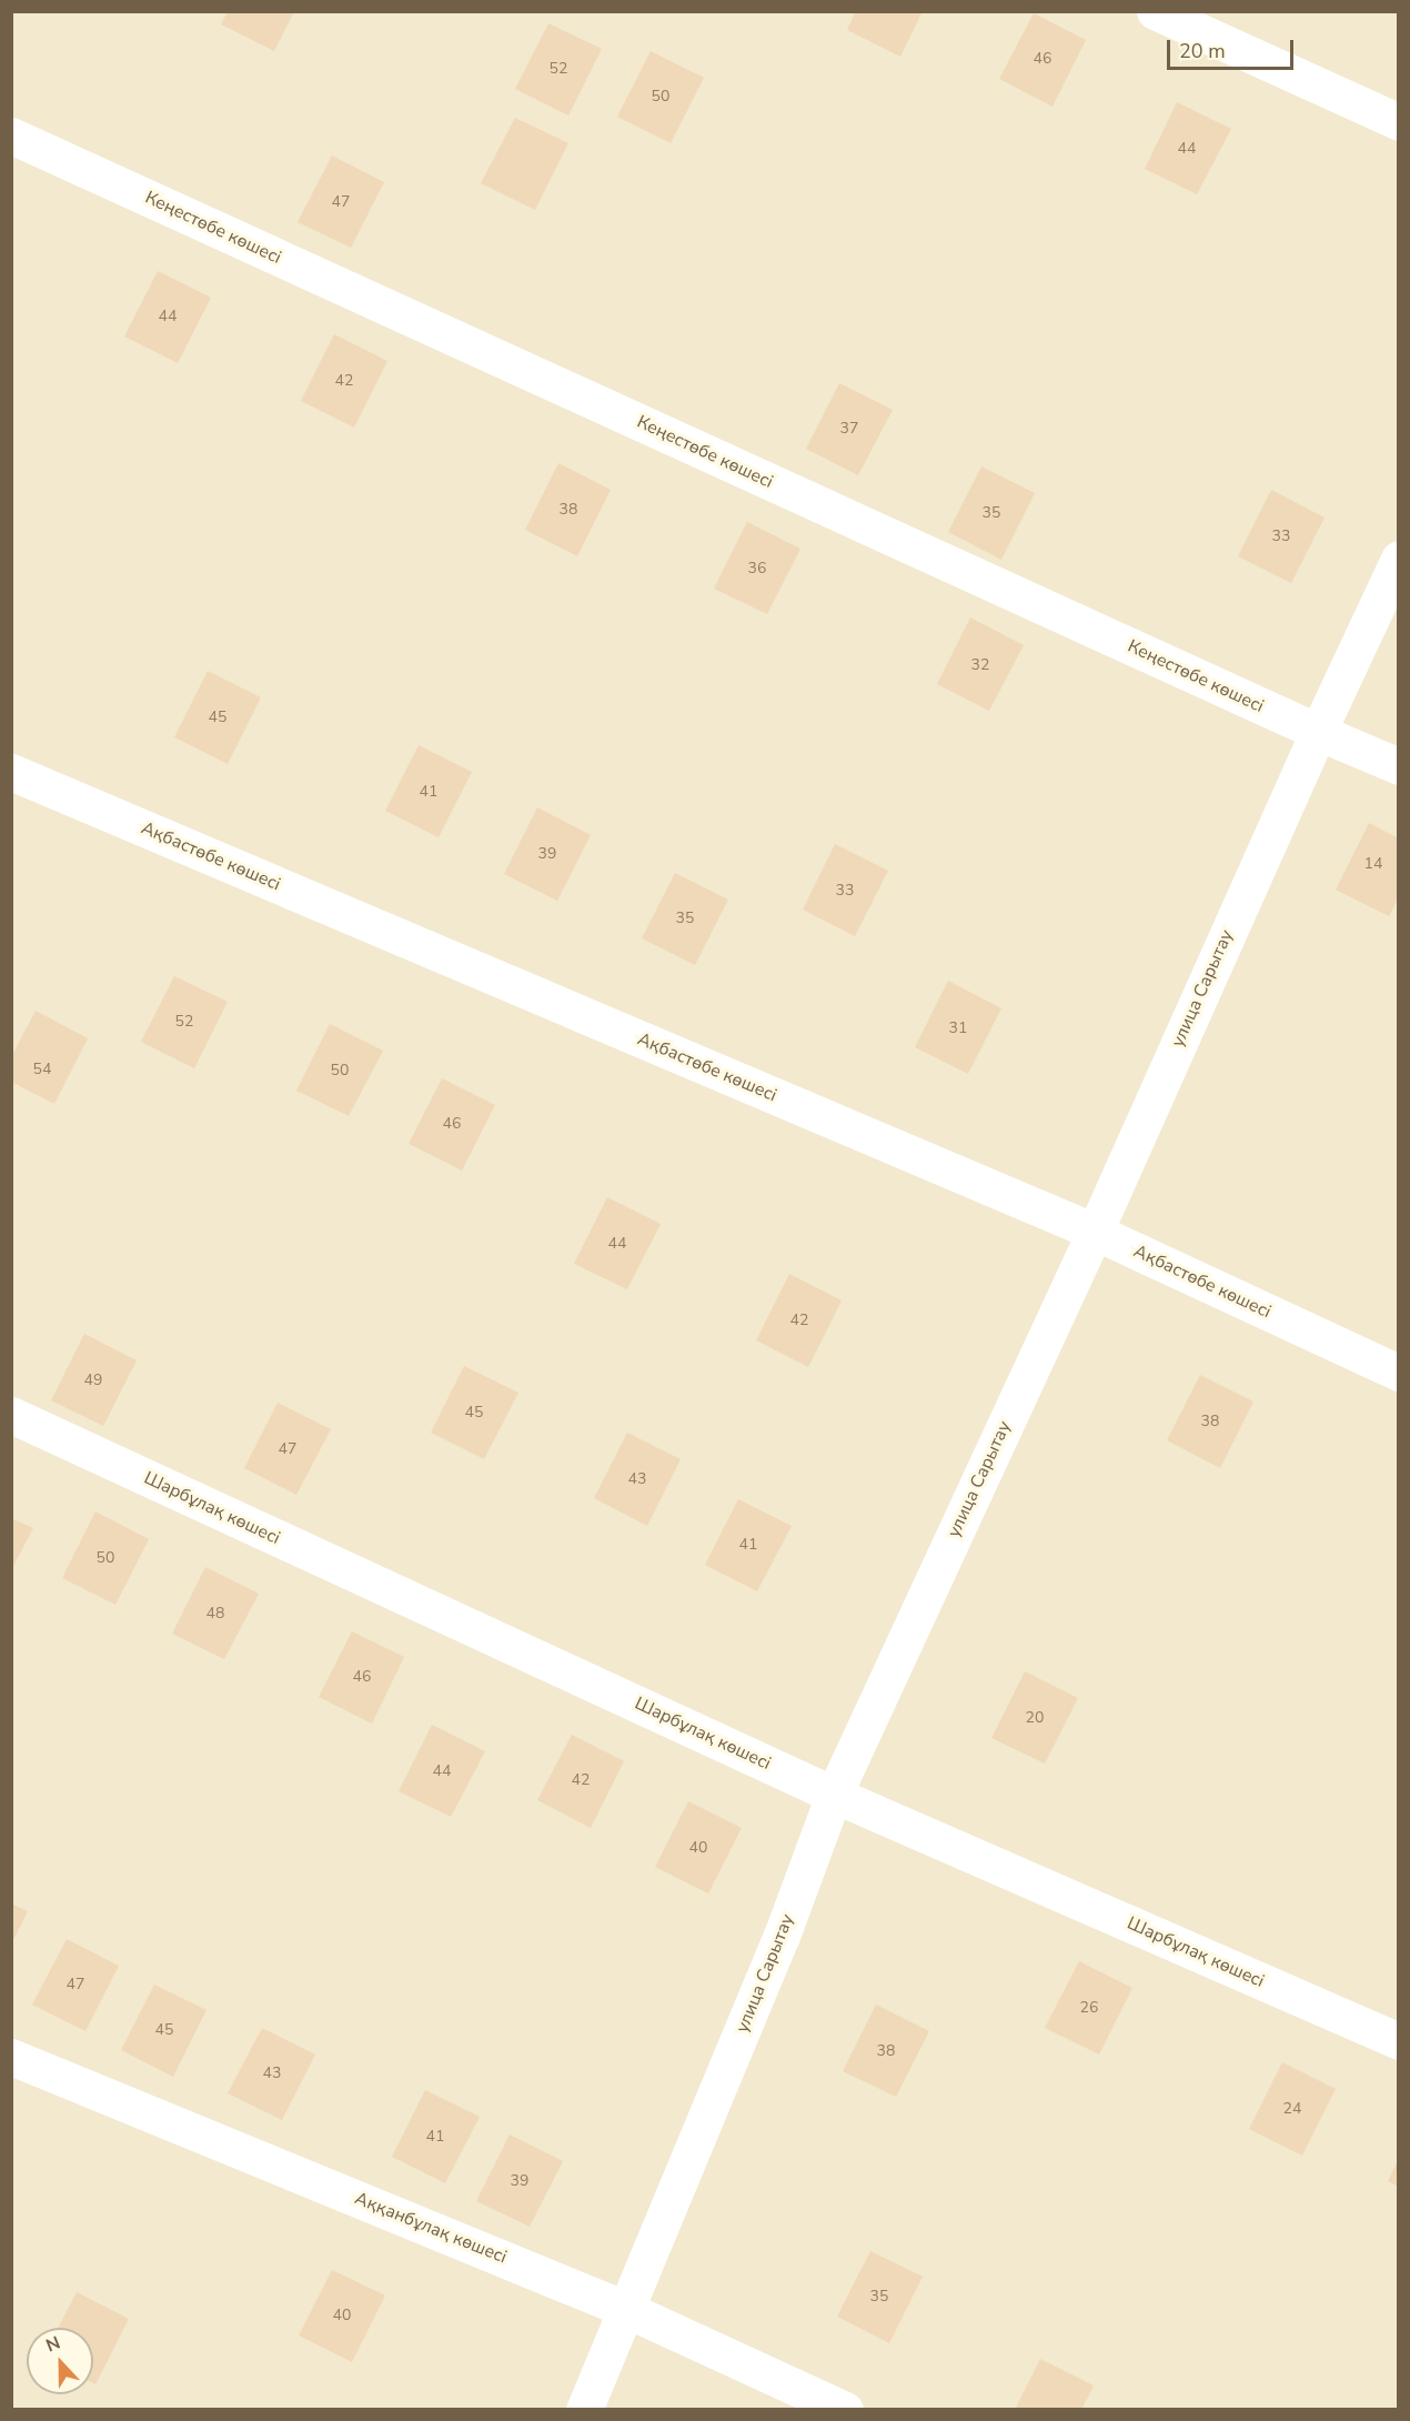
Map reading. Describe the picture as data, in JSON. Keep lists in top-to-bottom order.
{
  "streets": {
    "street": [
      "Кеңестөбе көшесі",
      "Ақбастөбе көшесі",
      "улица Сарытау",
      "Шарбұлақ көшесі",
      "Аққанбұлақ көшесі"
    ]
  },
  "crossings": [
    ["Кеңестөбе көшесі", "улица Сарытау"],
    ["Ақбастөбе көшесі", "улица Сарытау"],
    ["улица Сарытау", "Шарбұлақ көшесі"],
    ["улица Сарытау", "Аққанбұлақ көшесі"]
  ],
  "house_numbers": [
    "46",
    "52",
    "50",
    "44",
    "47",
    "44",
    "42",
    "37",
    "38",
    "35",
    "33",
    "36",
    "32",
    "45",
    "41",
    "39",
    "14",
    "33",
    "35",
    "52",
    "31",
    "54",
    "50",
    "46",
    "44",
    "42",
    "49",
    "45",
    "38",
    "47",
    "43",
    "41",
    "50",
    "48",
    "46",
    "20",
    "44",
    "42",
    "40",
    "47",
    "26",
    "45",
    "38",
    "43",
    "24",
    "41",
    "39",
    "35",
    "40"
  ],
  "scale_bar": "20 m",
  "north": "top"
}
